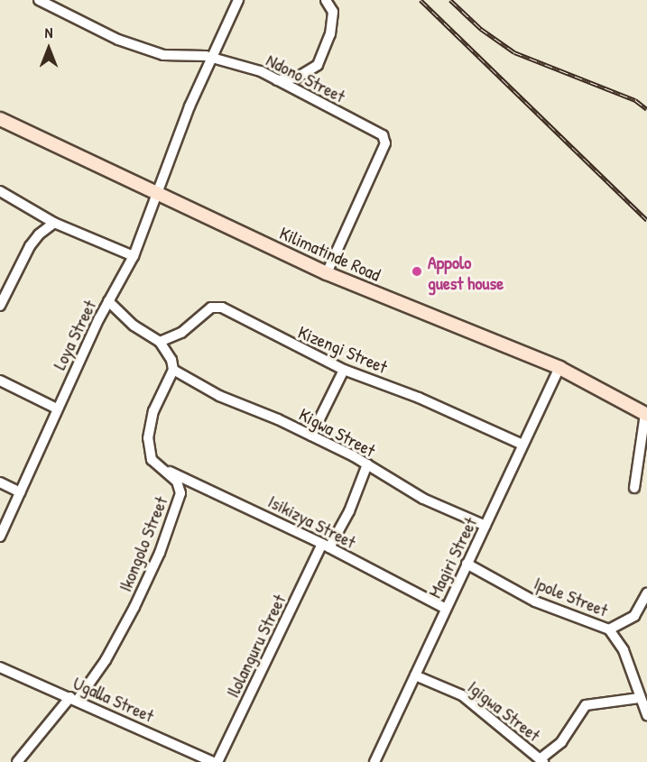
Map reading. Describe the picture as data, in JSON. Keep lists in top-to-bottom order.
{
  "streets": {
    "main road": ["Kilimatinde Road"],
    "street": [
      "Ndono Street",
      "Loya Street",
      "Kizengi Street",
      "Kigwa Street",
      "Isikizya Street",
      "Ikongolo Street",
      "Magiri Street",
      "Ipole Street",
      "Ilolanguru Street",
      "Ugalla Street",
      "Igigwa Street"
    ]
  },
  "crossings": [
    ["Ndono Street", "Kilimatinde Road"],
    ["Ndono Street", "Loya Street"],
    ["Kilimatinde Road", "Loya Street"],
    ["Kilimatinde Road", "Magiri Street"],
    ["Kizengi Street", "Magiri Street"],
    ["Kigwa Street", "Ikongolo Street"],
    ["Kigwa Street", "Magiri Street"],
    ["Kigwa Street", "Ilolanguru Street"],
    ["Isikizya Street", "Ikongolo Street"],
    ["Isikizya Street", "Magiri Street"],
    ["Isikizya Street", "Ilolanguru Street"],
    ["Ikongolo Street", "Ugalla Street"],
    ["Magiri Street", "Ipole Street"],
    ["Magiri Street", "Igigwa Street"]
  ],
  "places": ["Appolo guest house"],
  "north": "top"
}
